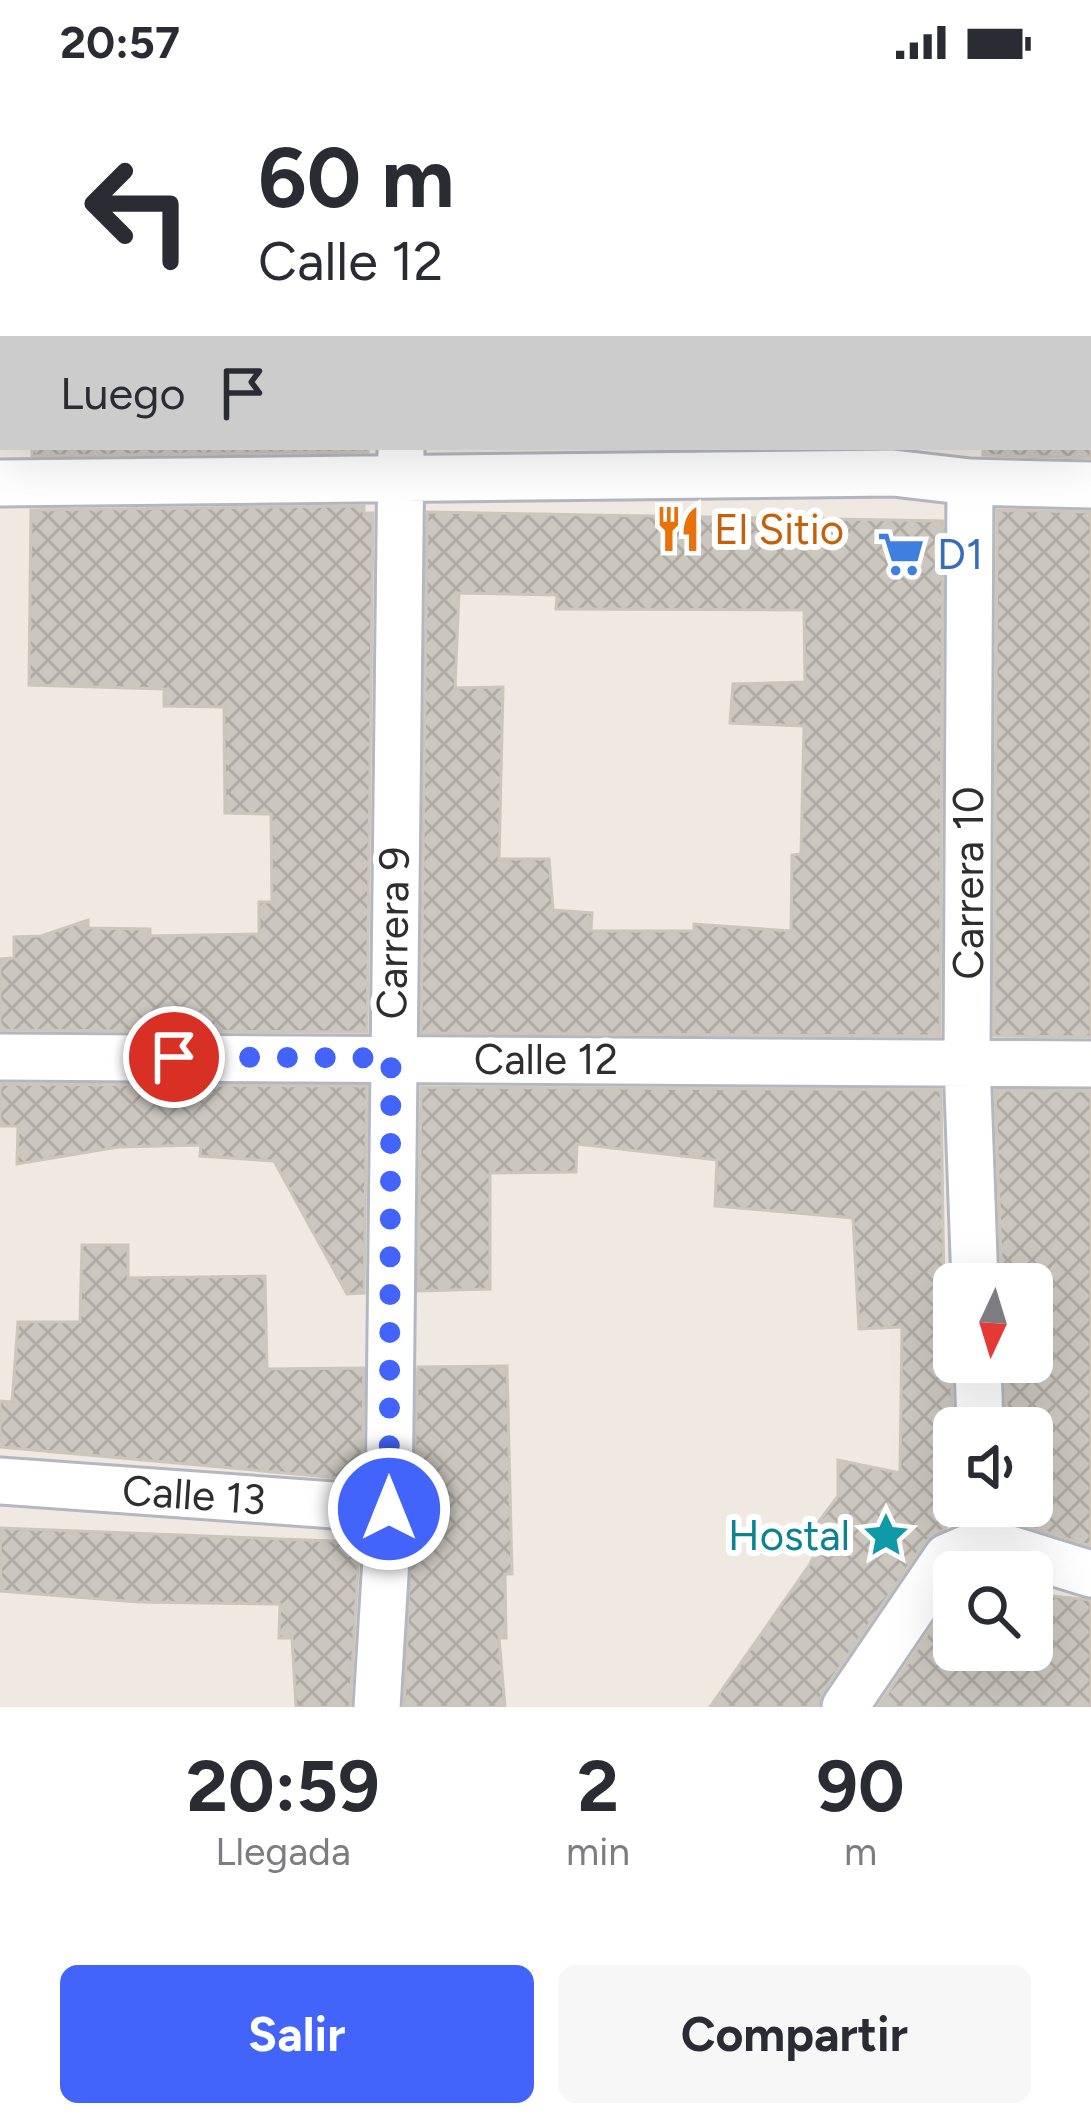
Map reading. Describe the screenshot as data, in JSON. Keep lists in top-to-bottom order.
{
  "streets": {
    "street": [
      "Carrera 10",
      "Carrera 9",
      "Calle 12",
      "Calle 13"
    ]
  },
  "crossings": [
    ["Carrera 10", "Calle 12"],
    ["Carrera 9", "Calle 12"],
    ["Carrera 9", "Calle 13"]
  ],
  "places": {
    "restaurant": ["El Sitio"],
    "supermarket": ["D1"],
    "place": ["Hostal"]
  },
  "north": "bottom",
  "page": {
    "status": "20:57",
    "turn": ["60 m", "Calle 12"],
    "then": "Luego",
    "eta": [
      "20:59",
      "Llegada",
      "2",
      "min",
      "90",
      "m"
    ],
    "buttons": ["Salir", "Compartir"]
  }
}
